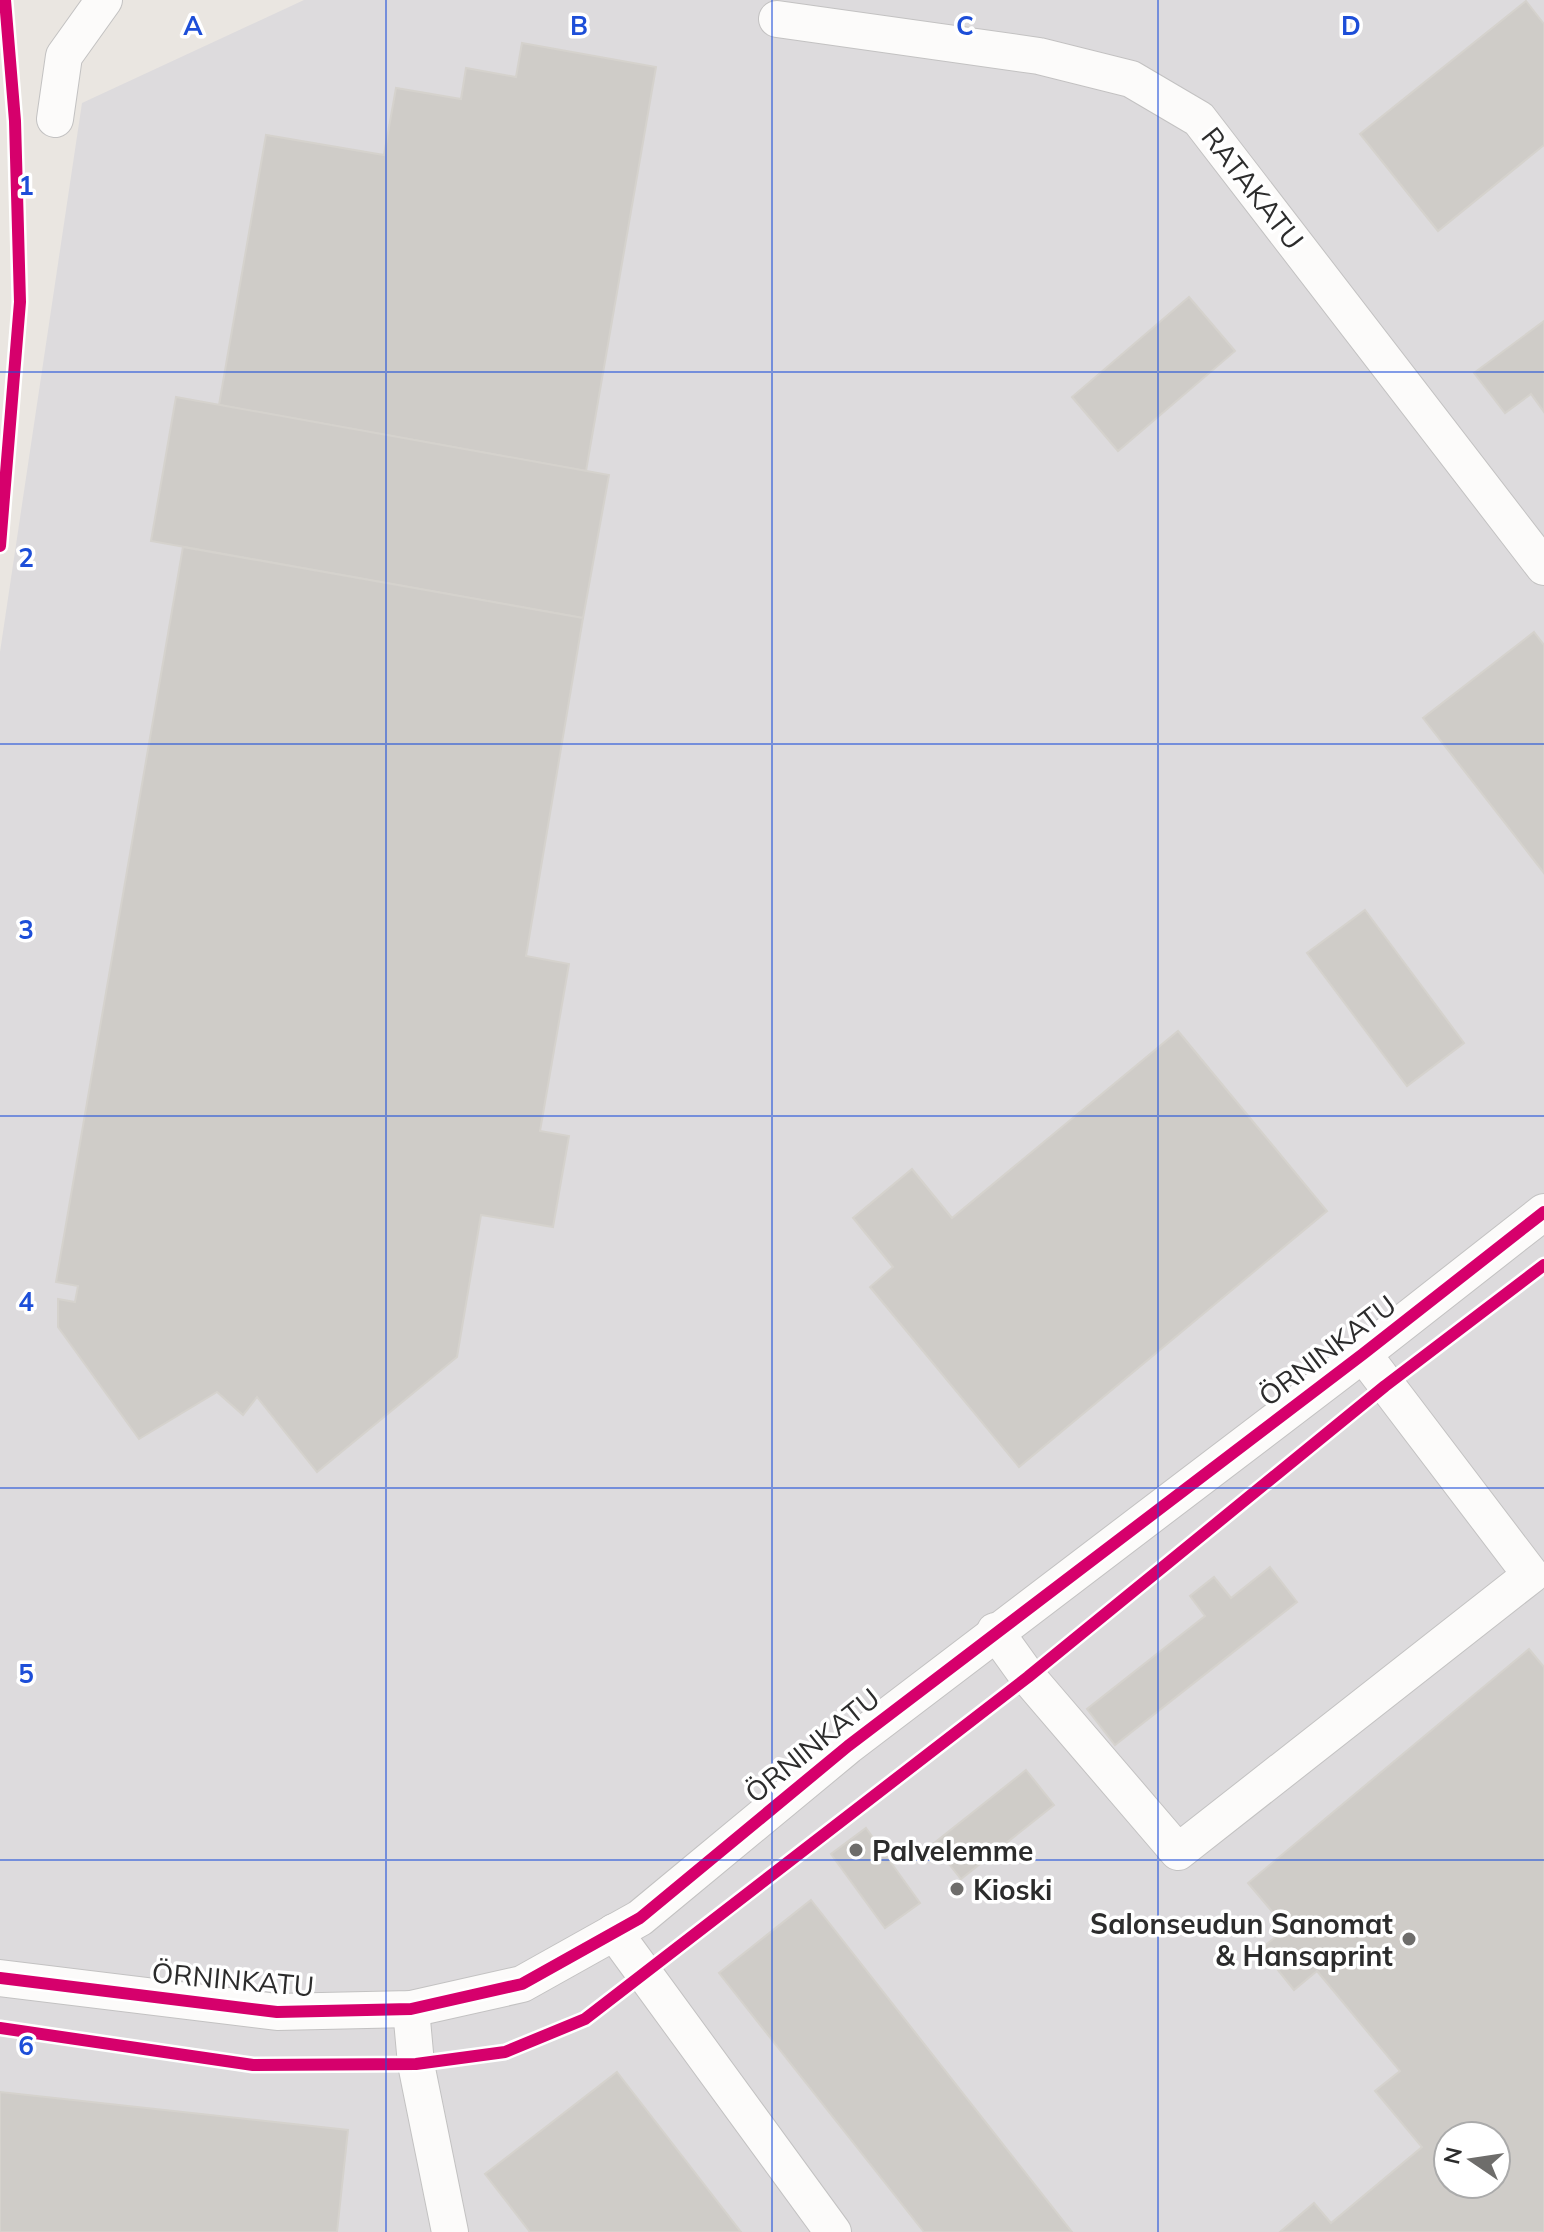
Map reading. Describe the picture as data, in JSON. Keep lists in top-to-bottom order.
{
  "streets": {
    "street": ["RATAKATU", "ÖRNINKATU"]
  },
  "places": ["Palvelemme", "Kioski", "Salonseudun Sanomat & Hansaprint"],
  "north": "left",
  "grid": {
    "columns": [
      "A",
      "B",
      "C",
      "D"
    ],
    "rows": [
      "1",
      "2",
      "3",
      "4",
      "5",
      "6"
    ]
  }
}
